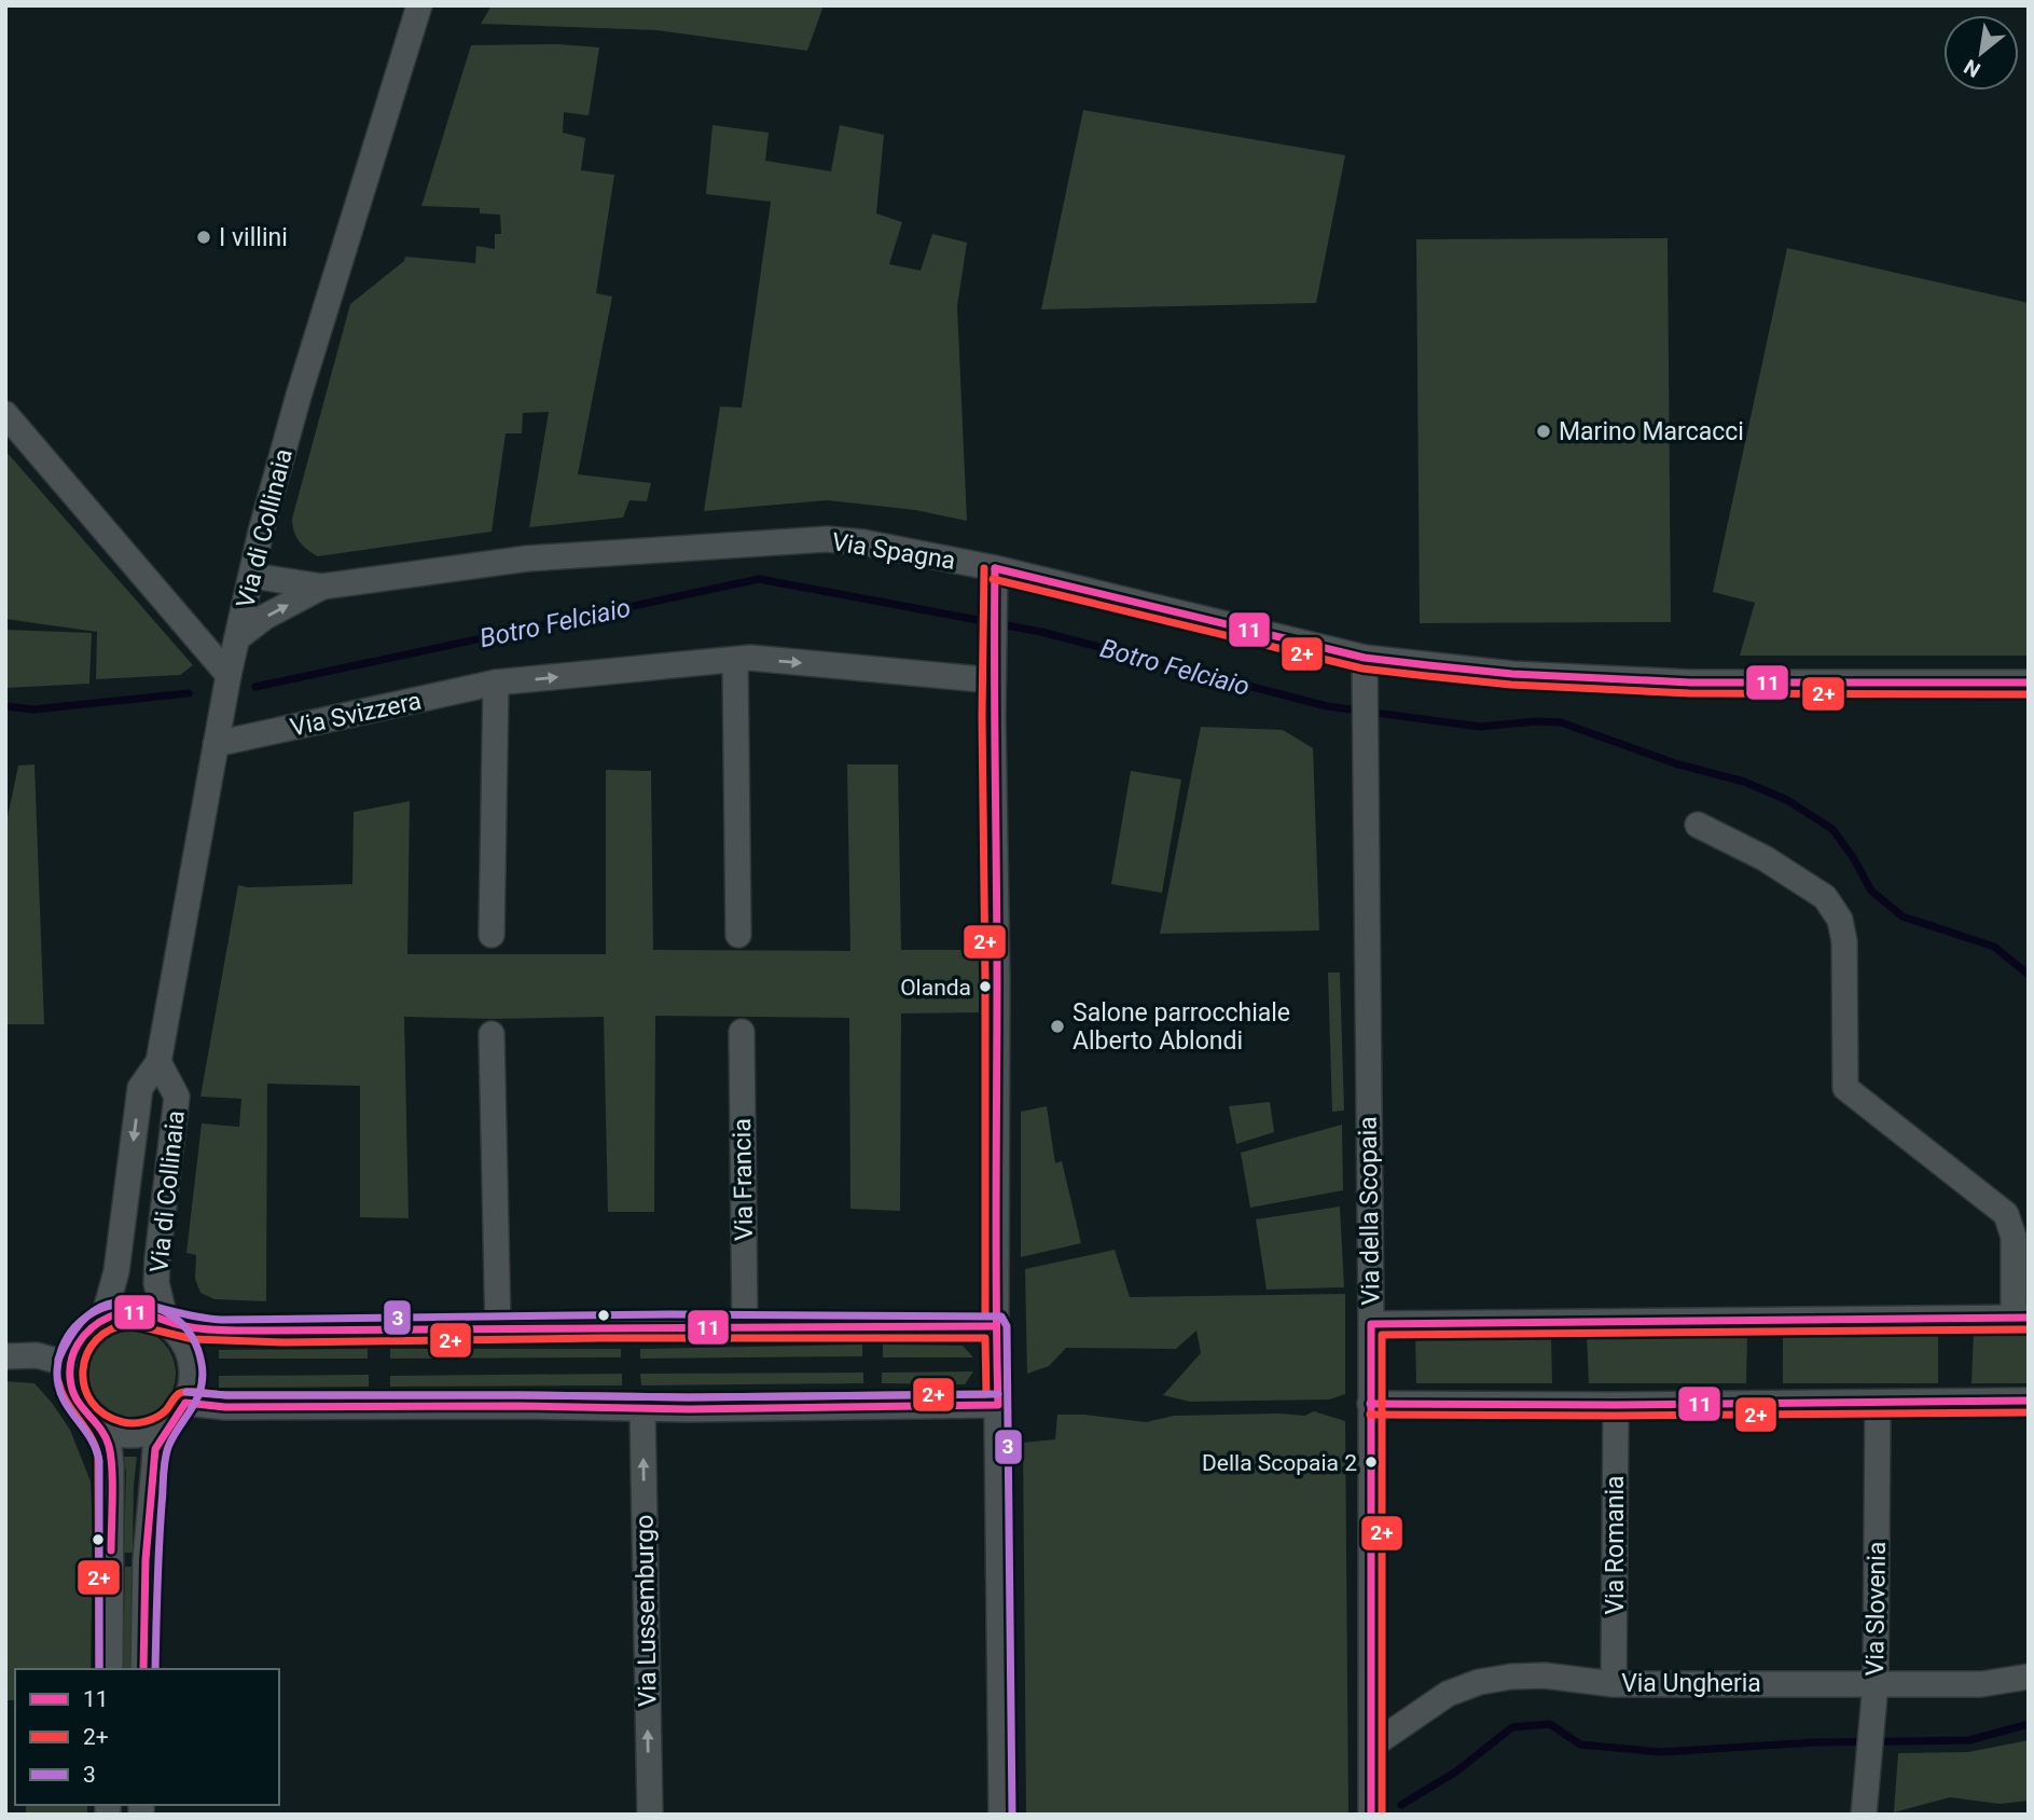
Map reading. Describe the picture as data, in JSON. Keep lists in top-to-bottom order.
{
  "streets": {
    "street": [
      "Via di Collinaia",
      "Via Spagna",
      "Via Svizzera",
      "Via Francia",
      "Via della Scopaia",
      "Via Romania",
      "Via Slovenia",
      "Via Lussemburgo",
      "Via Ungheria"
    ]
  },
  "crossings": [
    ["Via di Collinaia", "Via Spagna"],
    ["Via di Collinaia", "Via Svizzera"],
    ["Via Spagna", "Via della Scopaia"],
    ["Via della Scopaia", "Via Ungheria"],
    ["Via Romania", "Via Ungheria"],
    ["Via Slovenia", "Via Ungheria"]
  ],
  "one_way": ["Via Svizzera", "Via Lussemburgo"],
  "water": ["Botro Felciaio"],
  "places": [
    "I villini",
    "Marino Marcacci",
    "Olanda",
    "Salone parrocchiale Alberto Ablondi",
    "Della Scopaia 2"
  ],
  "lines": ["transit line 11", "transit line 2+", "transit line 3"],
  "legend": ["11", "2+", "3"],
  "north": "bottom left"
}
